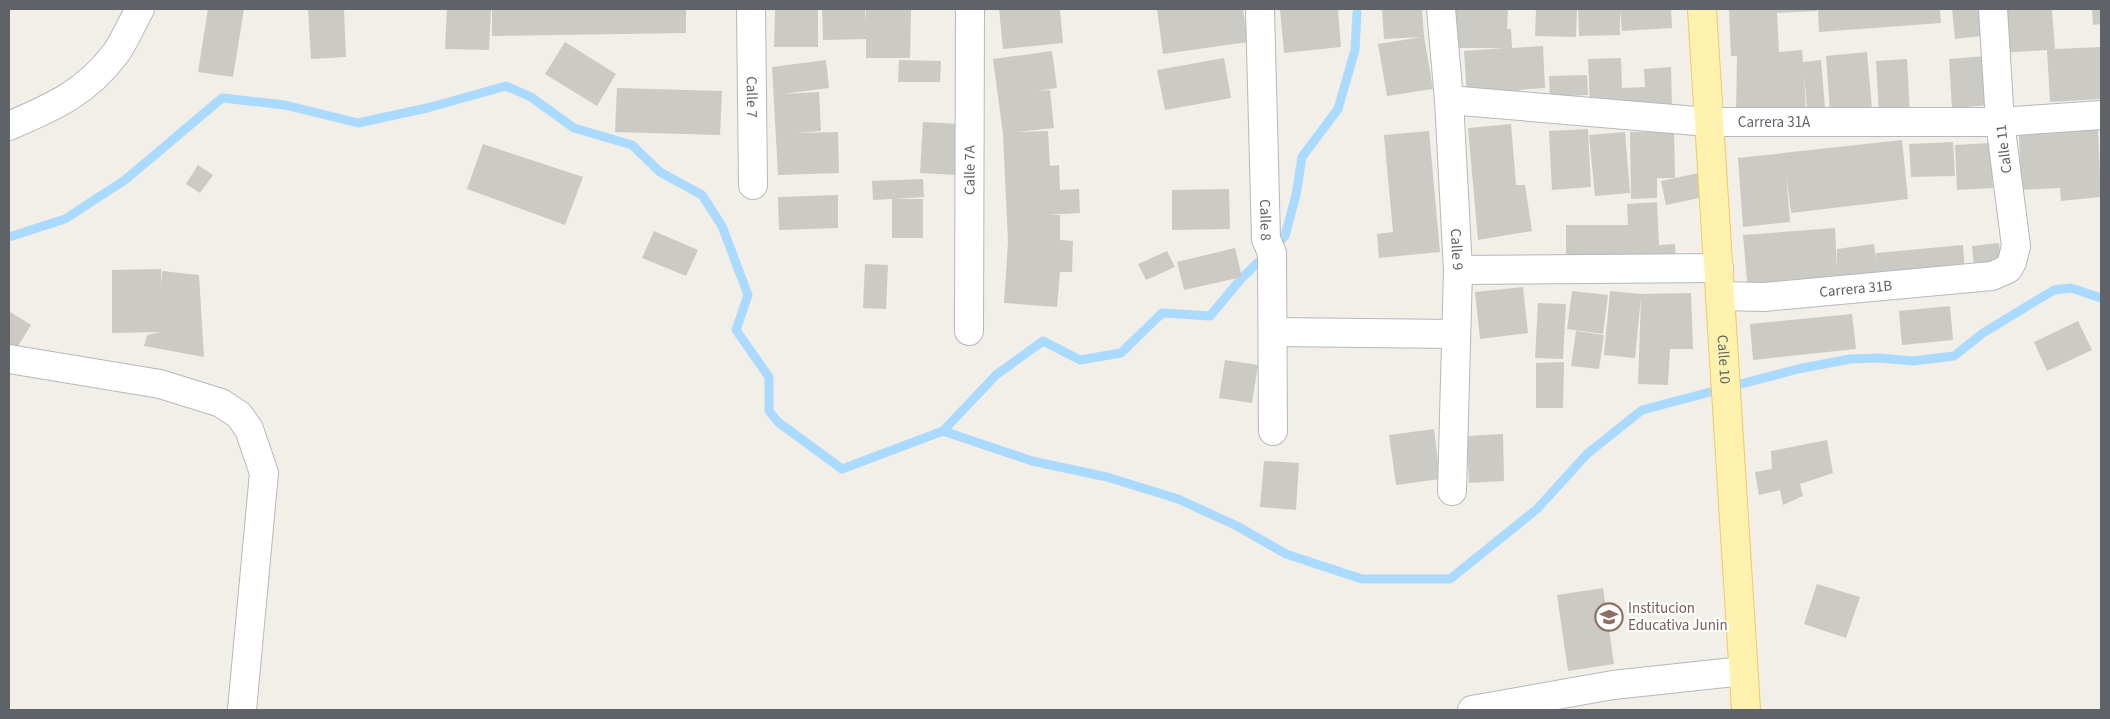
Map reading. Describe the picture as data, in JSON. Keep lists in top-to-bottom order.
{
  "streets": {
    "main road": ["Calle 10"],
    "street": [
      "Calle 7",
      "Carrera 31A",
      "Calle 11",
      "Calle 7A",
      "Calle 8",
      "Calle 9",
      "Carrera 31B"
    ]
  },
  "crossings": [
    ["Carrera 31A", "Calle 11"],
    ["Carrera 31A", "Calle 9"],
    ["Carrera 31A", "Calle 10"],
    ["Calle 11", "Carrera 31B"],
    ["Carrera 31B", "Calle 10"]
  ],
  "places": {
    "school or university": ["Institucion Educativa Junin"]
  }
}
